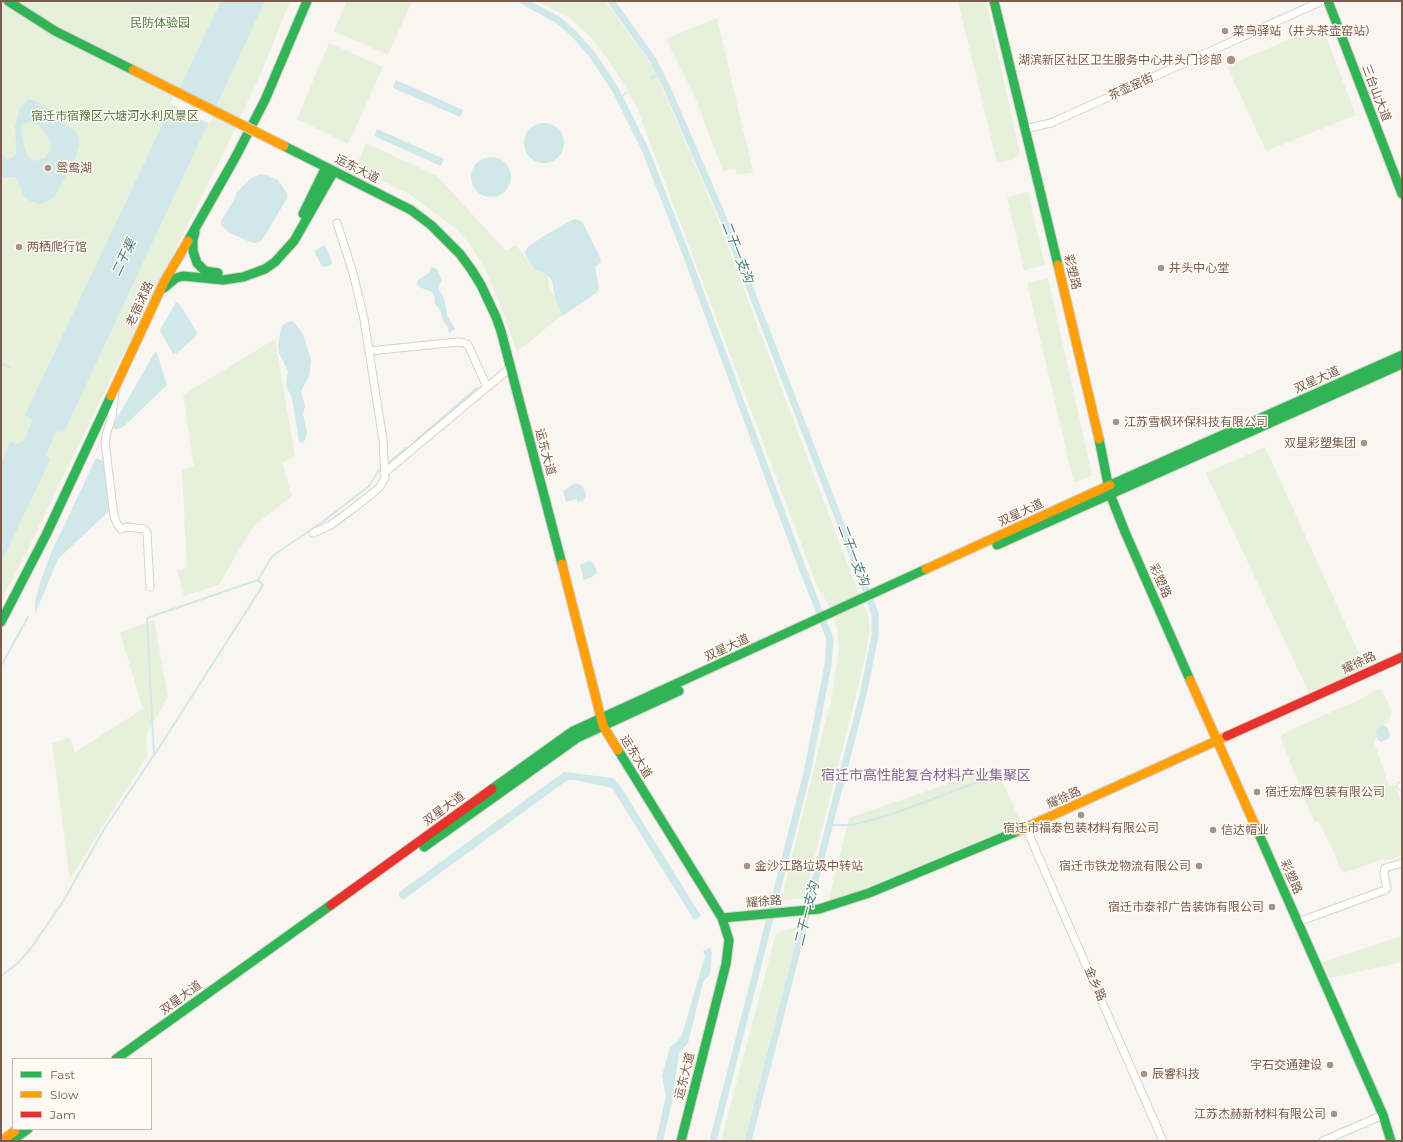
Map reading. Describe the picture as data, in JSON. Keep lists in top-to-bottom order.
{
  "streets": {
    "street": [
      "茶壶窑街",
      "三台山大道",
      "运东大道",
      "彩塑路",
      "老宿沭路",
      "双星大道",
      "耀徐路",
      "金乡路"
    ]
  },
  "crossings": [
    ["茶壶窑街", "彩塑路"],
    ["运东大道", "双星大道"],
    ["运东大道", "耀徐路"],
    ["彩塑路", "双星大道"],
    ["彩塑路", "耀徐路"],
    ["耀徐路", "金乡路"]
  ],
  "districts": ["宿迁市高性能复合材料产业集聚区"],
  "water": ["二干一支沟", "二干渠"],
  "parks": ["民防体验园", "宿迁市宿豫区六塘河水利风景区"],
  "places": [
    "菜鸟驿站（井头茶壶窑站）",
    "湖滨新区社区卫生服务中心井头门诊部",
    "鸳鸯湖",
    "两栖爬行馆",
    "井头中心堂",
    "江苏雪枫环保科技有限公司",
    "双星彩塑集团",
    "宿迁宏辉包装有限公司",
    "宿迁市福泰包装材料有限公司",
    "信达帽业",
    "金沙江路垃圾中转站",
    "宿迁市铁龙物流有限公司",
    "宿迁市泰祁广告装饰有限公司",
    "宇石交通建设",
    "辰睿科技",
    "江苏杰赫新材料有限公司"
  ],
  "legend": ["Fast", "Slow", "Jam"]
}
